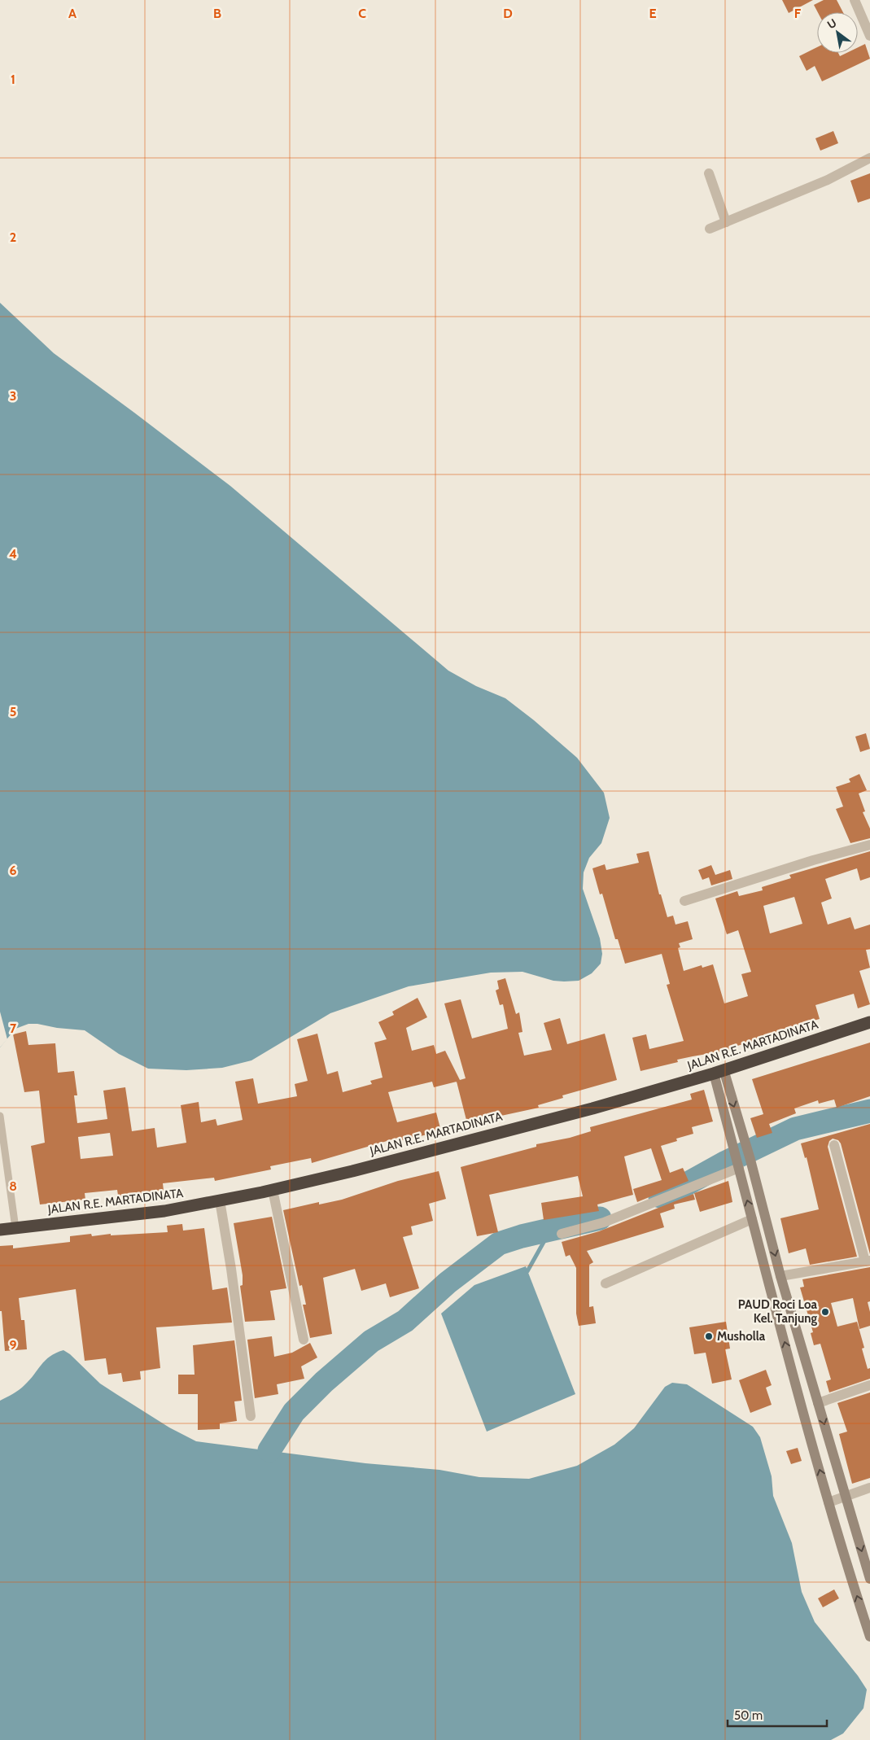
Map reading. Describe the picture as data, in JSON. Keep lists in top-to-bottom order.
{
  "streets": {
    "highway": ["JALAN R.E. MARTADINATA"]
  },
  "places": ["PAUD Roci Loa Kel. Tanjung", "Musholla"],
  "scale_bar": "50 m",
  "north": "top left",
  "grid": {
    "columns": [
      "A",
      "B",
      "C",
      "D",
      "E",
      "F"
    ],
    "rows": [
      "1",
      "2",
      "3",
      "4",
      "5",
      "6",
      "7",
      "8",
      "9"
    ]
  }
}
